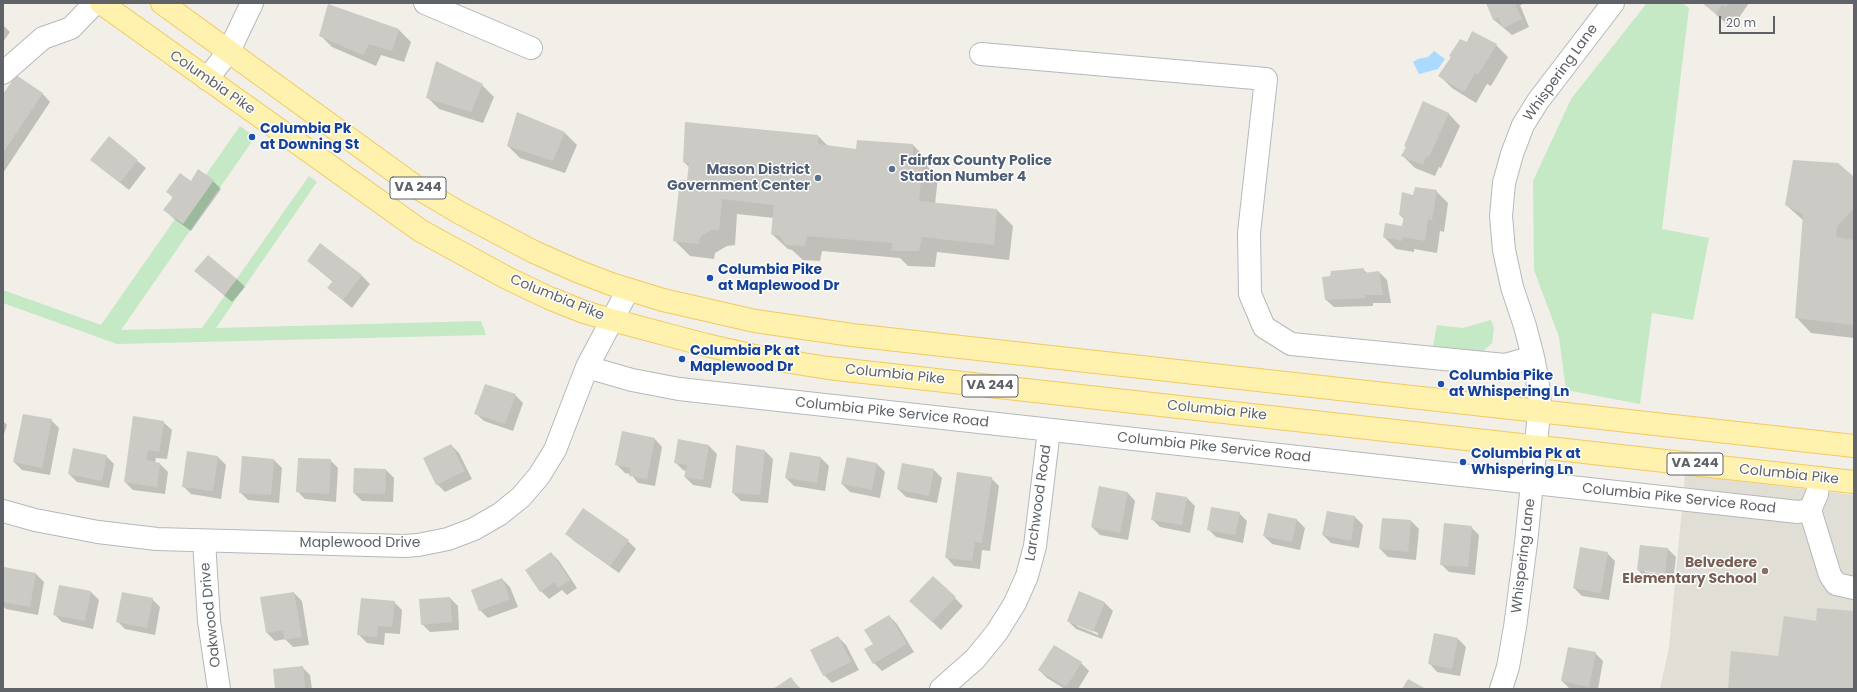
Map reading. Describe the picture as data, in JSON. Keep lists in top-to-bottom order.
{
  "streets": {
    "main road": ["Columbia Pike", "VA 244"],
    "street": [
      "Whispering Lane",
      "Columbia Pike Service Road",
      "Larchwood Road",
      "Maplewood Drive",
      "Oakwood Drive"
    ]
  },
  "crossings": [
    ["Whispering Lane", "Columbia Pike"],
    ["Whispering Lane", "VA 244"],
    ["Whispering Lane", "Columbia Pike Service Road"],
    ["Columbia Pike", "Maplewood Drive"],
    ["VA 244", "Maplewood Drive"],
    ["Columbia Pike Service Road", "Larchwood Road"],
    ["Columbia Pike Service Road", "Maplewood Drive"],
    ["Maplewood Drive", "Oakwood Drive"]
  ],
  "places": [
    "Columbia Pk at Downing St",
    "Fairfax County Police Station Number 4",
    "Mason District Government Center",
    "Columbia Pike at Maplewood Dr",
    "Columbia Pk at Maplewood Dr",
    "Columbia Pike at Whispering Ln",
    "Columbia Pk at Whispering Ln",
    "Belvedere Elementary School"
  ],
  "scale_bar": "20 m"
}
